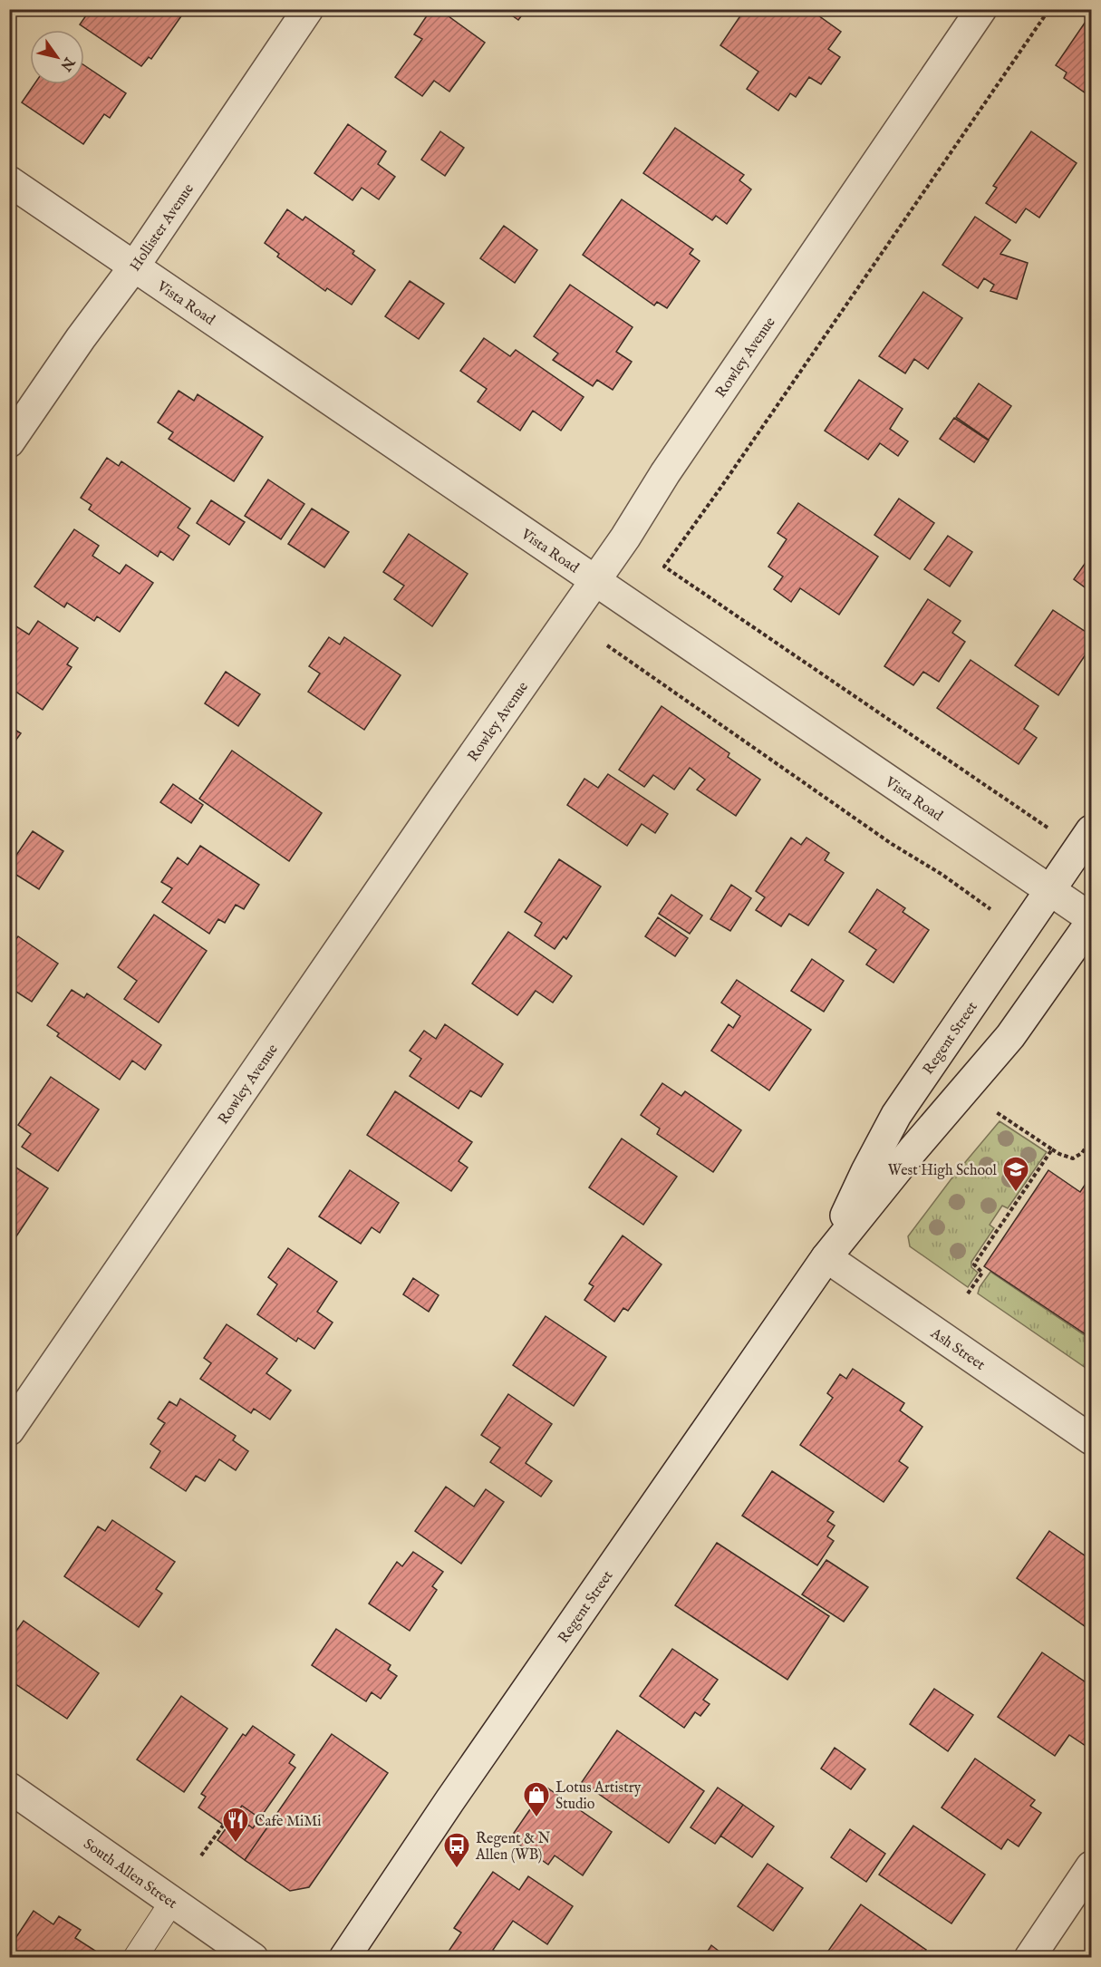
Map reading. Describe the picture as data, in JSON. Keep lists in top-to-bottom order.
{
  "streets": {
    "street": [
      "Hollister Avenue",
      "Vista Road",
      "Rowley Avenue",
      "Regent Street",
      "Ash Street",
      "South Allen Street"
    ]
  },
  "crossings": [
    ["Hollister Avenue", "Vista Road"],
    ["Vista Road", "Rowley Avenue"],
    ["Vista Road", "Regent Street"],
    ["Regent Street", "Ash Street"]
  ],
  "places": {
    "school or university": ["West High School"],
    "shop": ["Lotus Artistry Studio"],
    "restaurant": ["Cafe MiMi"],
    "bus stop": ["Regent & N Allen (WB)"]
  },
  "north": "bottom right"
}
